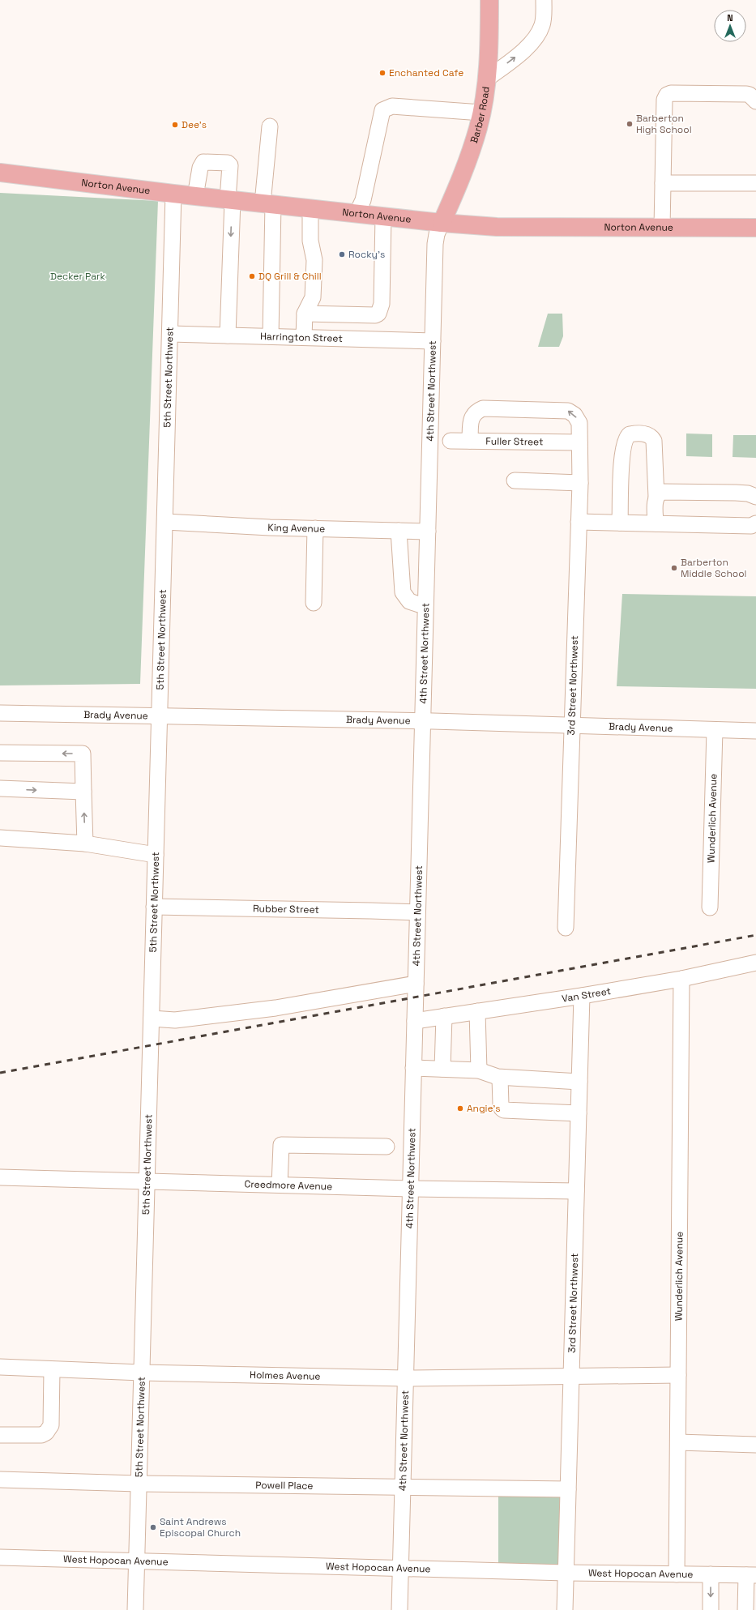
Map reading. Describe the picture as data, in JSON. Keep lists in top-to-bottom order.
{
  "streets": {
    "main road": ["Barber Road", "Norton Avenue"],
    "street": [
      "Harrington Street",
      "5th Street Northwest",
      "4th Street Northwest",
      "Fuller Street",
      "King Avenue",
      "3rd Street Northwest",
      "Brady Avenue",
      "Wunderlich Avenue",
      "Rubber Street",
      "Van Street",
      "Creedmore Avenue",
      "Holmes Avenue",
      "Powell Place",
      "West Hopocan Avenue"
    ]
  },
  "crossings": [
    ["Barber Road", "Norton Avenue"],
    ["Barber Road", "4th Street Northwest"],
    ["Norton Avenue", "5th Street Northwest"],
    ["Norton Avenue", "4th Street Northwest"],
    ["Harrington Street", "5th Street Northwest"],
    ["Harrington Street", "4th Street Northwest"],
    ["5th Street Northwest", "King Avenue"],
    ["5th Street Northwest", "Brady Avenue"],
    ["5th Street Northwest", "Rubber Street"],
    ["5th Street Northwest", "Creedmore Avenue"],
    ["5th Street Northwest", "Holmes Avenue"],
    ["5th Street Northwest", "Powell Place"],
    ["5th Street Northwest", "West Hopocan Avenue"],
    ["4th Street Northwest", "King Avenue"],
    ["4th Street Northwest", "Brady Avenue"],
    ["4th Street Northwest", "Rubber Street"],
    ["4th Street Northwest", "Van Street"],
    ["4th Street Northwest", "Creedmore Avenue"],
    ["4th Street Northwest", "Holmes Avenue"],
    ["4th Street Northwest", "Powell Place"],
    ["4th Street Northwest", "West Hopocan Avenue"],
    ["Fuller Street", "3rd Street Northwest"],
    ["3rd Street Northwest", "Brady Avenue"],
    ["3rd Street Northwest", "Van Street"],
    ["3rd Street Northwest", "Creedmore Avenue"],
    ["3rd Street Northwest", "Holmes Avenue"],
    ["3rd Street Northwest", "Powell Place"],
    ["3rd Street Northwest", "West Hopocan Avenue"],
    ["Brady Avenue", "Wunderlich Avenue"],
    ["Wunderlich Avenue", "Van Street"],
    ["Wunderlich Avenue", "Holmes Avenue"],
    ["Wunderlich Avenue", "West Hopocan Avenue"]
  ],
  "parks": ["Decker Park"],
  "places": [
    "Enchanted Cafe",
    "Barberton High School",
    "Dee's",
    "Rocky's",
    "DQ Grill & Chill",
    "Barberton Middle School",
    "Angie's",
    "Saint Andrews Episcopal Church"
  ],
  "north": "top"
}
